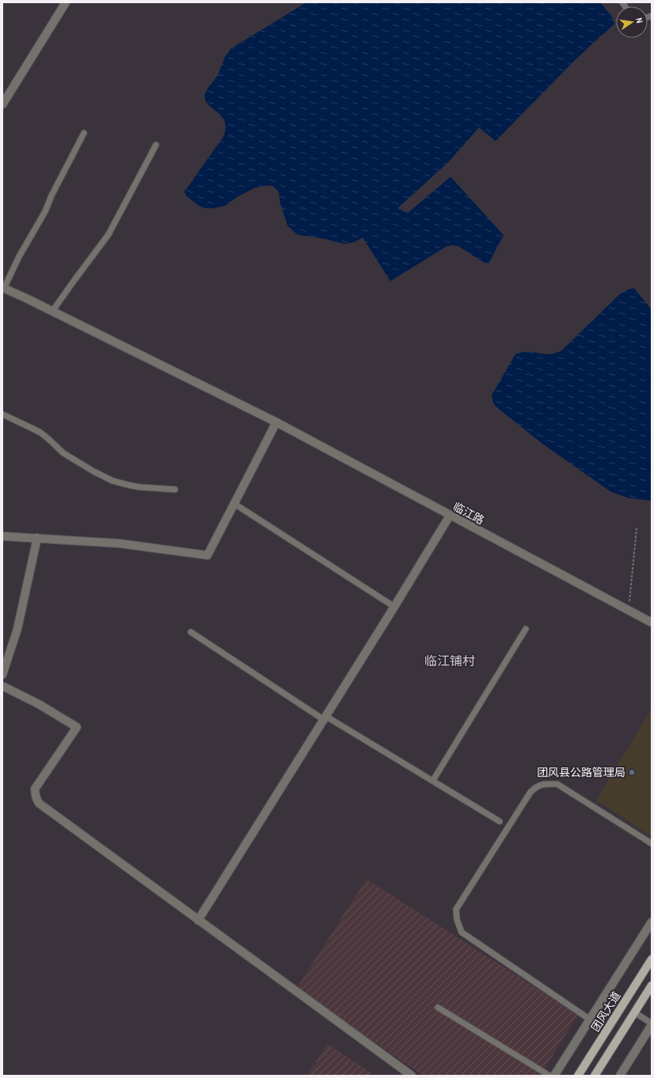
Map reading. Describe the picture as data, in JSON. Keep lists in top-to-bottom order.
{
  "streets": {
    "main road": ["团风大道"],
    "street": ["临江路"]
  },
  "districts": ["临江铺村"],
  "places": ["团风县公路管理局"],
  "north": "right"
}
